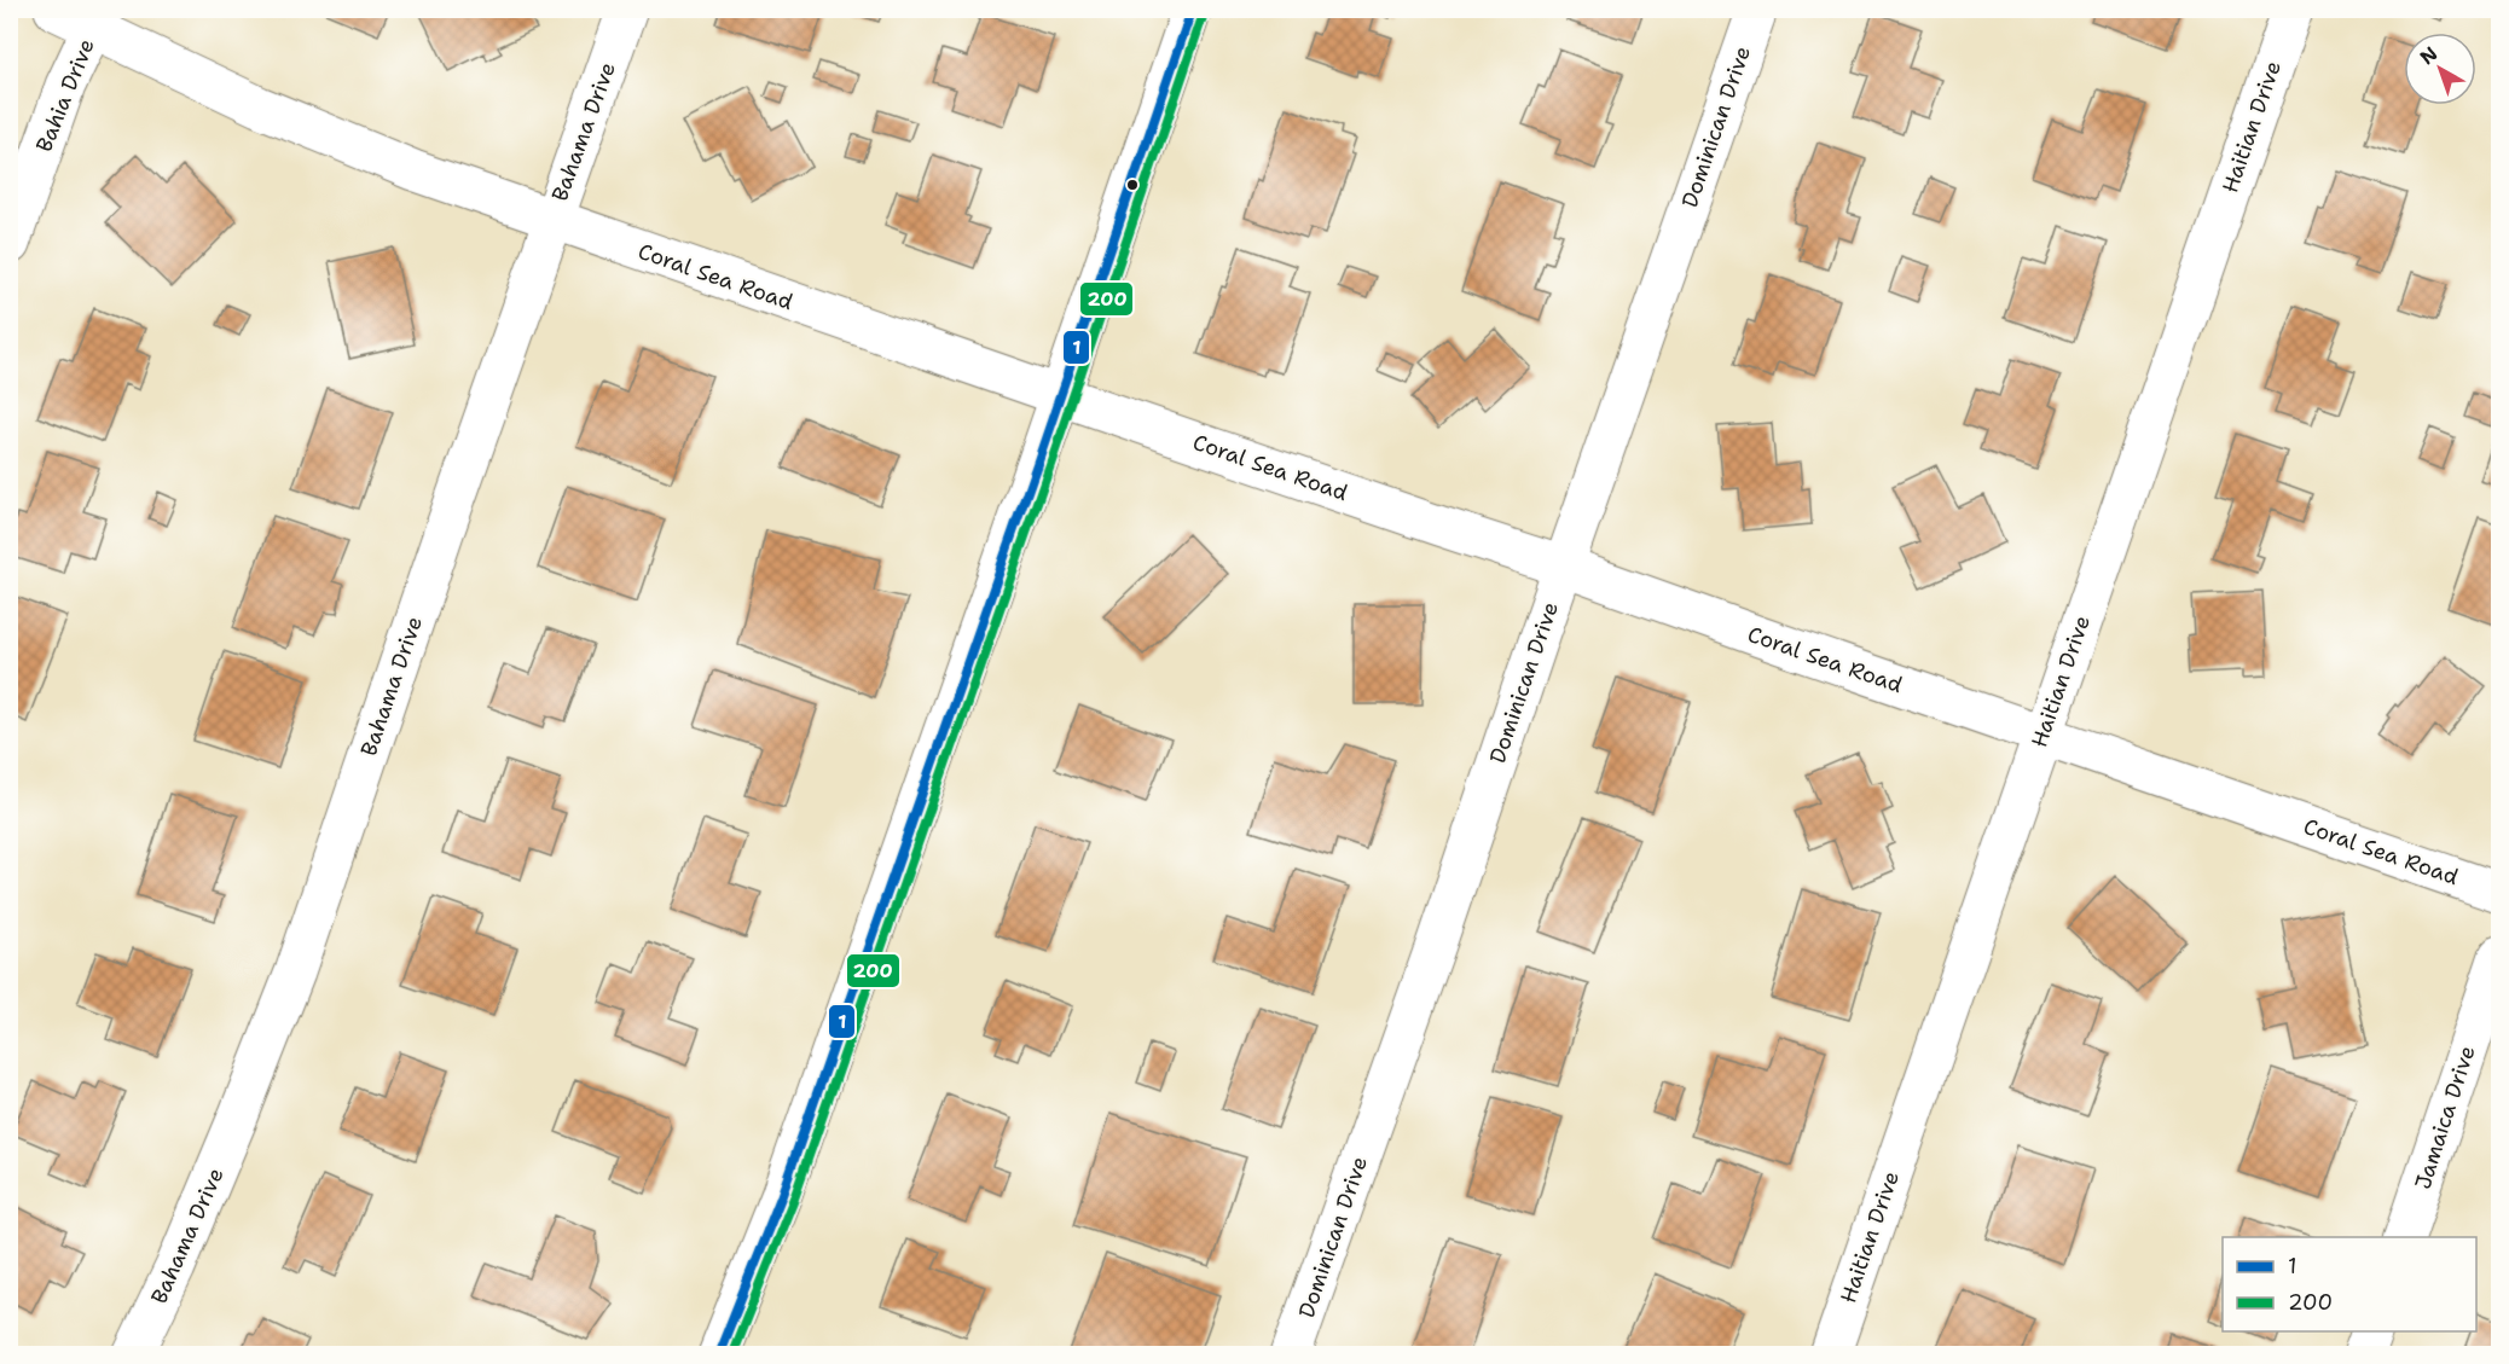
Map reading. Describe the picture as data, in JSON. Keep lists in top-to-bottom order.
{
  "streets": {
    "street": [
      "Bahia Drive",
      "Dominican Drive",
      "Haitian Drive",
      "Bahama Drive",
      "Coral Sea Road",
      "Jamaica Drive"
    ]
  },
  "crossings": [
    ["Bahia Drive", "Coral Sea Road"],
    ["Dominican Drive", "Coral Sea Road"],
    ["Haitian Drive", "Coral Sea Road"],
    ["Bahama Drive", "Coral Sea Road"]
  ],
  "lines": ["transit line 1", "transit line 200"],
  "legend": ["1", "200"],
  "north": "top left"
}
